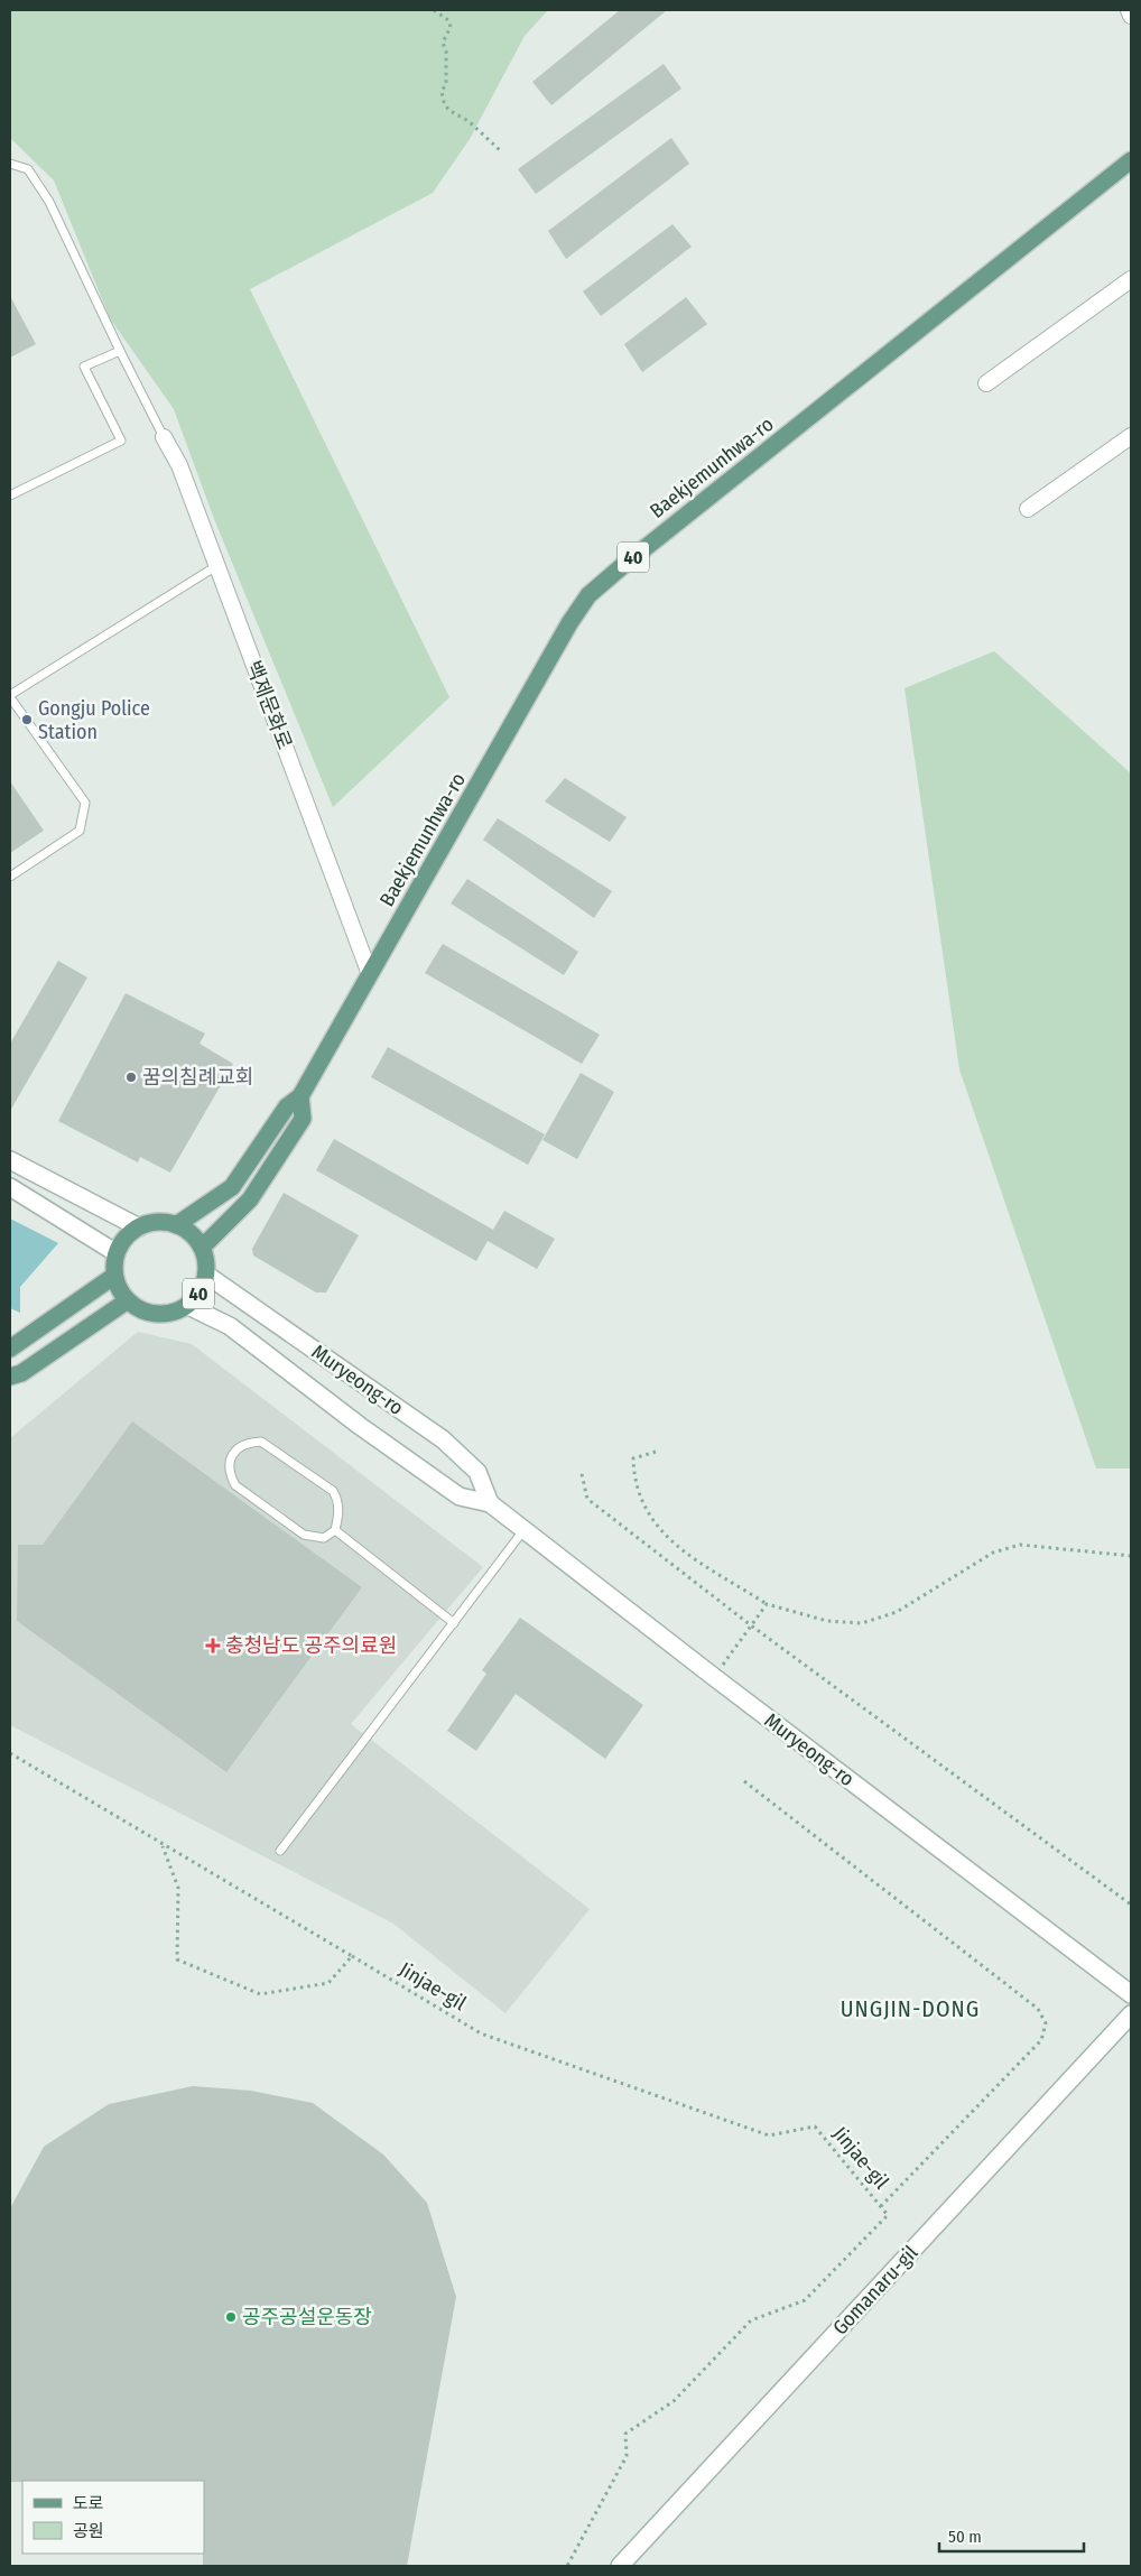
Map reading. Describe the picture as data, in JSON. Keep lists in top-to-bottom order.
{
  "streets": {
    "main road": [
      "Baekjemunhwa-ro",
      "40",
      "Muryeong-ro",
      "Gomanaru-gil"
    ],
    "street": ["백제문화로"],
    "path": ["Jinjae-gil"]
  },
  "crossings": [
    ["Baekjemunhwa-ro", "40"],
    ["Baekjemunhwa-ro", "백제문화로"],
    ["Baekjemunhwa-ro", "Muryeong-ro"],
    ["40", "Muryeong-ro"]
  ],
  "districts": ["UNGJIN-DONG"],
  "places": {
    "other": ["Gongju Police Station", "꿈의침례교회", "공주공설운동장"],
    "health": ["충청남도 공주의료원"]
  },
  "legend": ["도로", "공원"],
  "scale_bar": "50 m"
}
